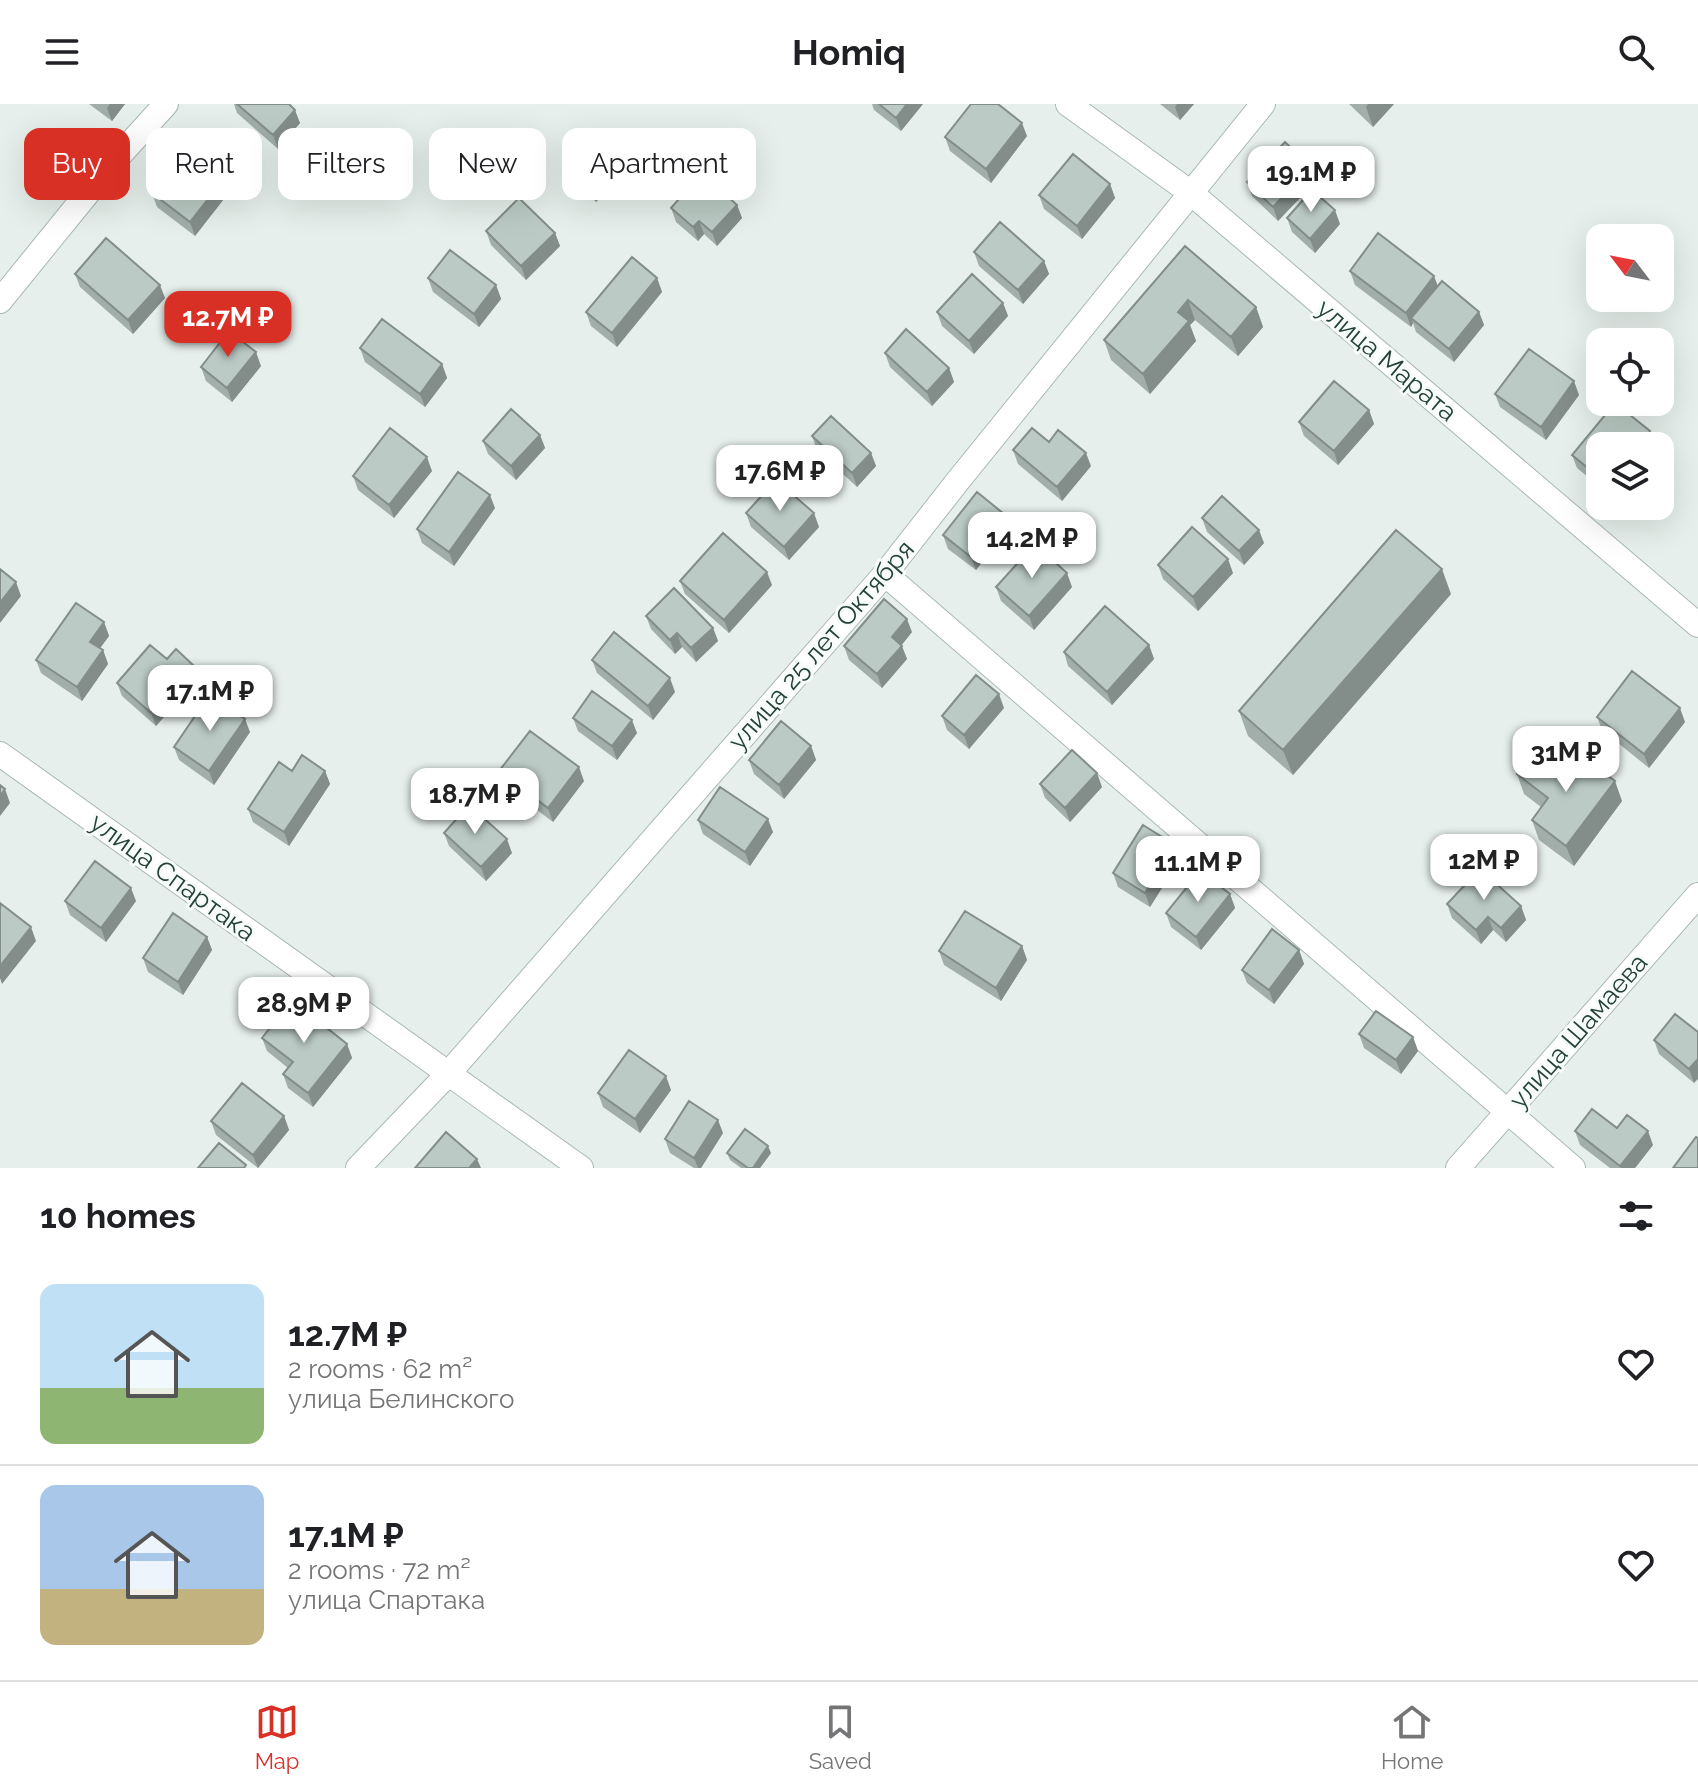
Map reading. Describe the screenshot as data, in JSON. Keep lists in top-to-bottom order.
{
  "streets": {
    "street": [
      "улица Марата",
      "улица 25 лет Октября",
      "улица Спартака",
      "улица Шамаева"
    ]
  },
  "crossings": [
    ["улица Марата", "улица 25 лет Октября"],
    ["улица 25 лет Октября", "улица Спартака"]
  ],
  "north": "top left",
  "page": {
    "header": "Homiq",
    "chip": [
      "Buy",
      "Rent",
      "Filters",
      "New",
      "Apartment"
    ],
    "price": [
      "19.1M ₽",
      "12.7M ₽",
      "17.6M ₽",
      "14.2M ₽",
      "17.1M ₽",
      "31M ₽",
      "18.7M ₽",
      "12M ₽",
      "11.1M ₽",
      "28.9M ₽"
    ],
    "heading": "10 homes",
    "list": [
      {
        "name": "12.7M ₽",
        "note": "2 rooms · 62 m² · улица Белинского"
      },
      {
        "name": "17.1M ₽",
        "note": "2 rooms · 72 m² · улица Спартака"
      }
    ],
    "tabs": ["Map", "Saved", "Home"]
  }
}
